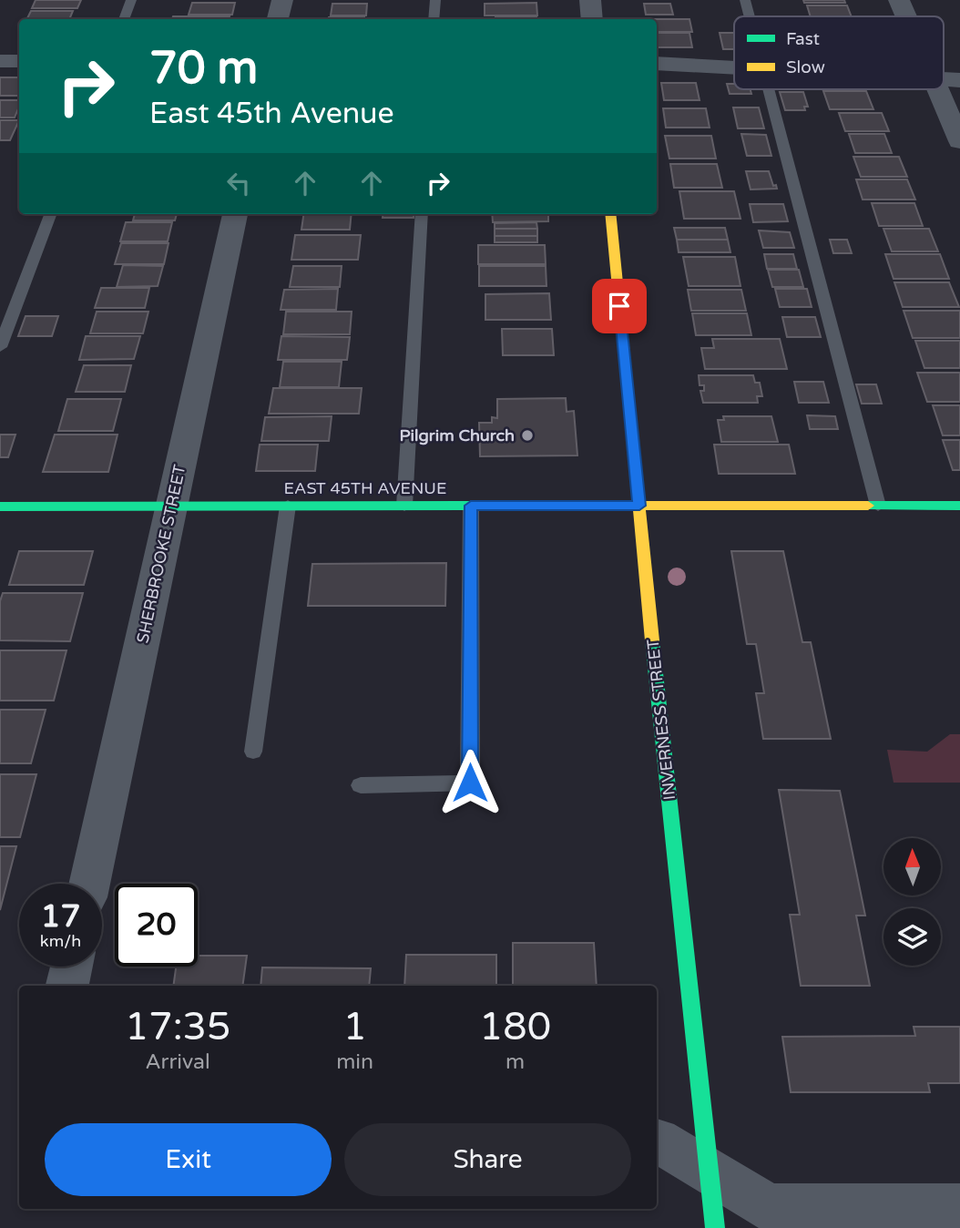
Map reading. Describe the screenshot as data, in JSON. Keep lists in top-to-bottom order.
{
  "streets": {
    "street": ["EAST 45TH AVENUE", "SHERBROOKE STREET", "INVERNESS STREET"]
  },
  "crossings": [
    ["EAST 45TH AVENUE", "SHERBROOKE STREET"],
    ["EAST 45TH AVENUE", "INVERNESS STREET"]
  ],
  "places": ["Pilgrim Church"],
  "legend": ["Fast", "Slow"],
  "north": "top",
  "page": {
    "turn": ["70 m", "East 45th Avenue"],
    "speed": "17 km/h",
    "limit": "20",
    "eta": [
      "17:35",
      "Arrival",
      "1",
      "min",
      "180",
      "m"
    ],
    "buttons": ["Exit", "Share"]
  }
}
